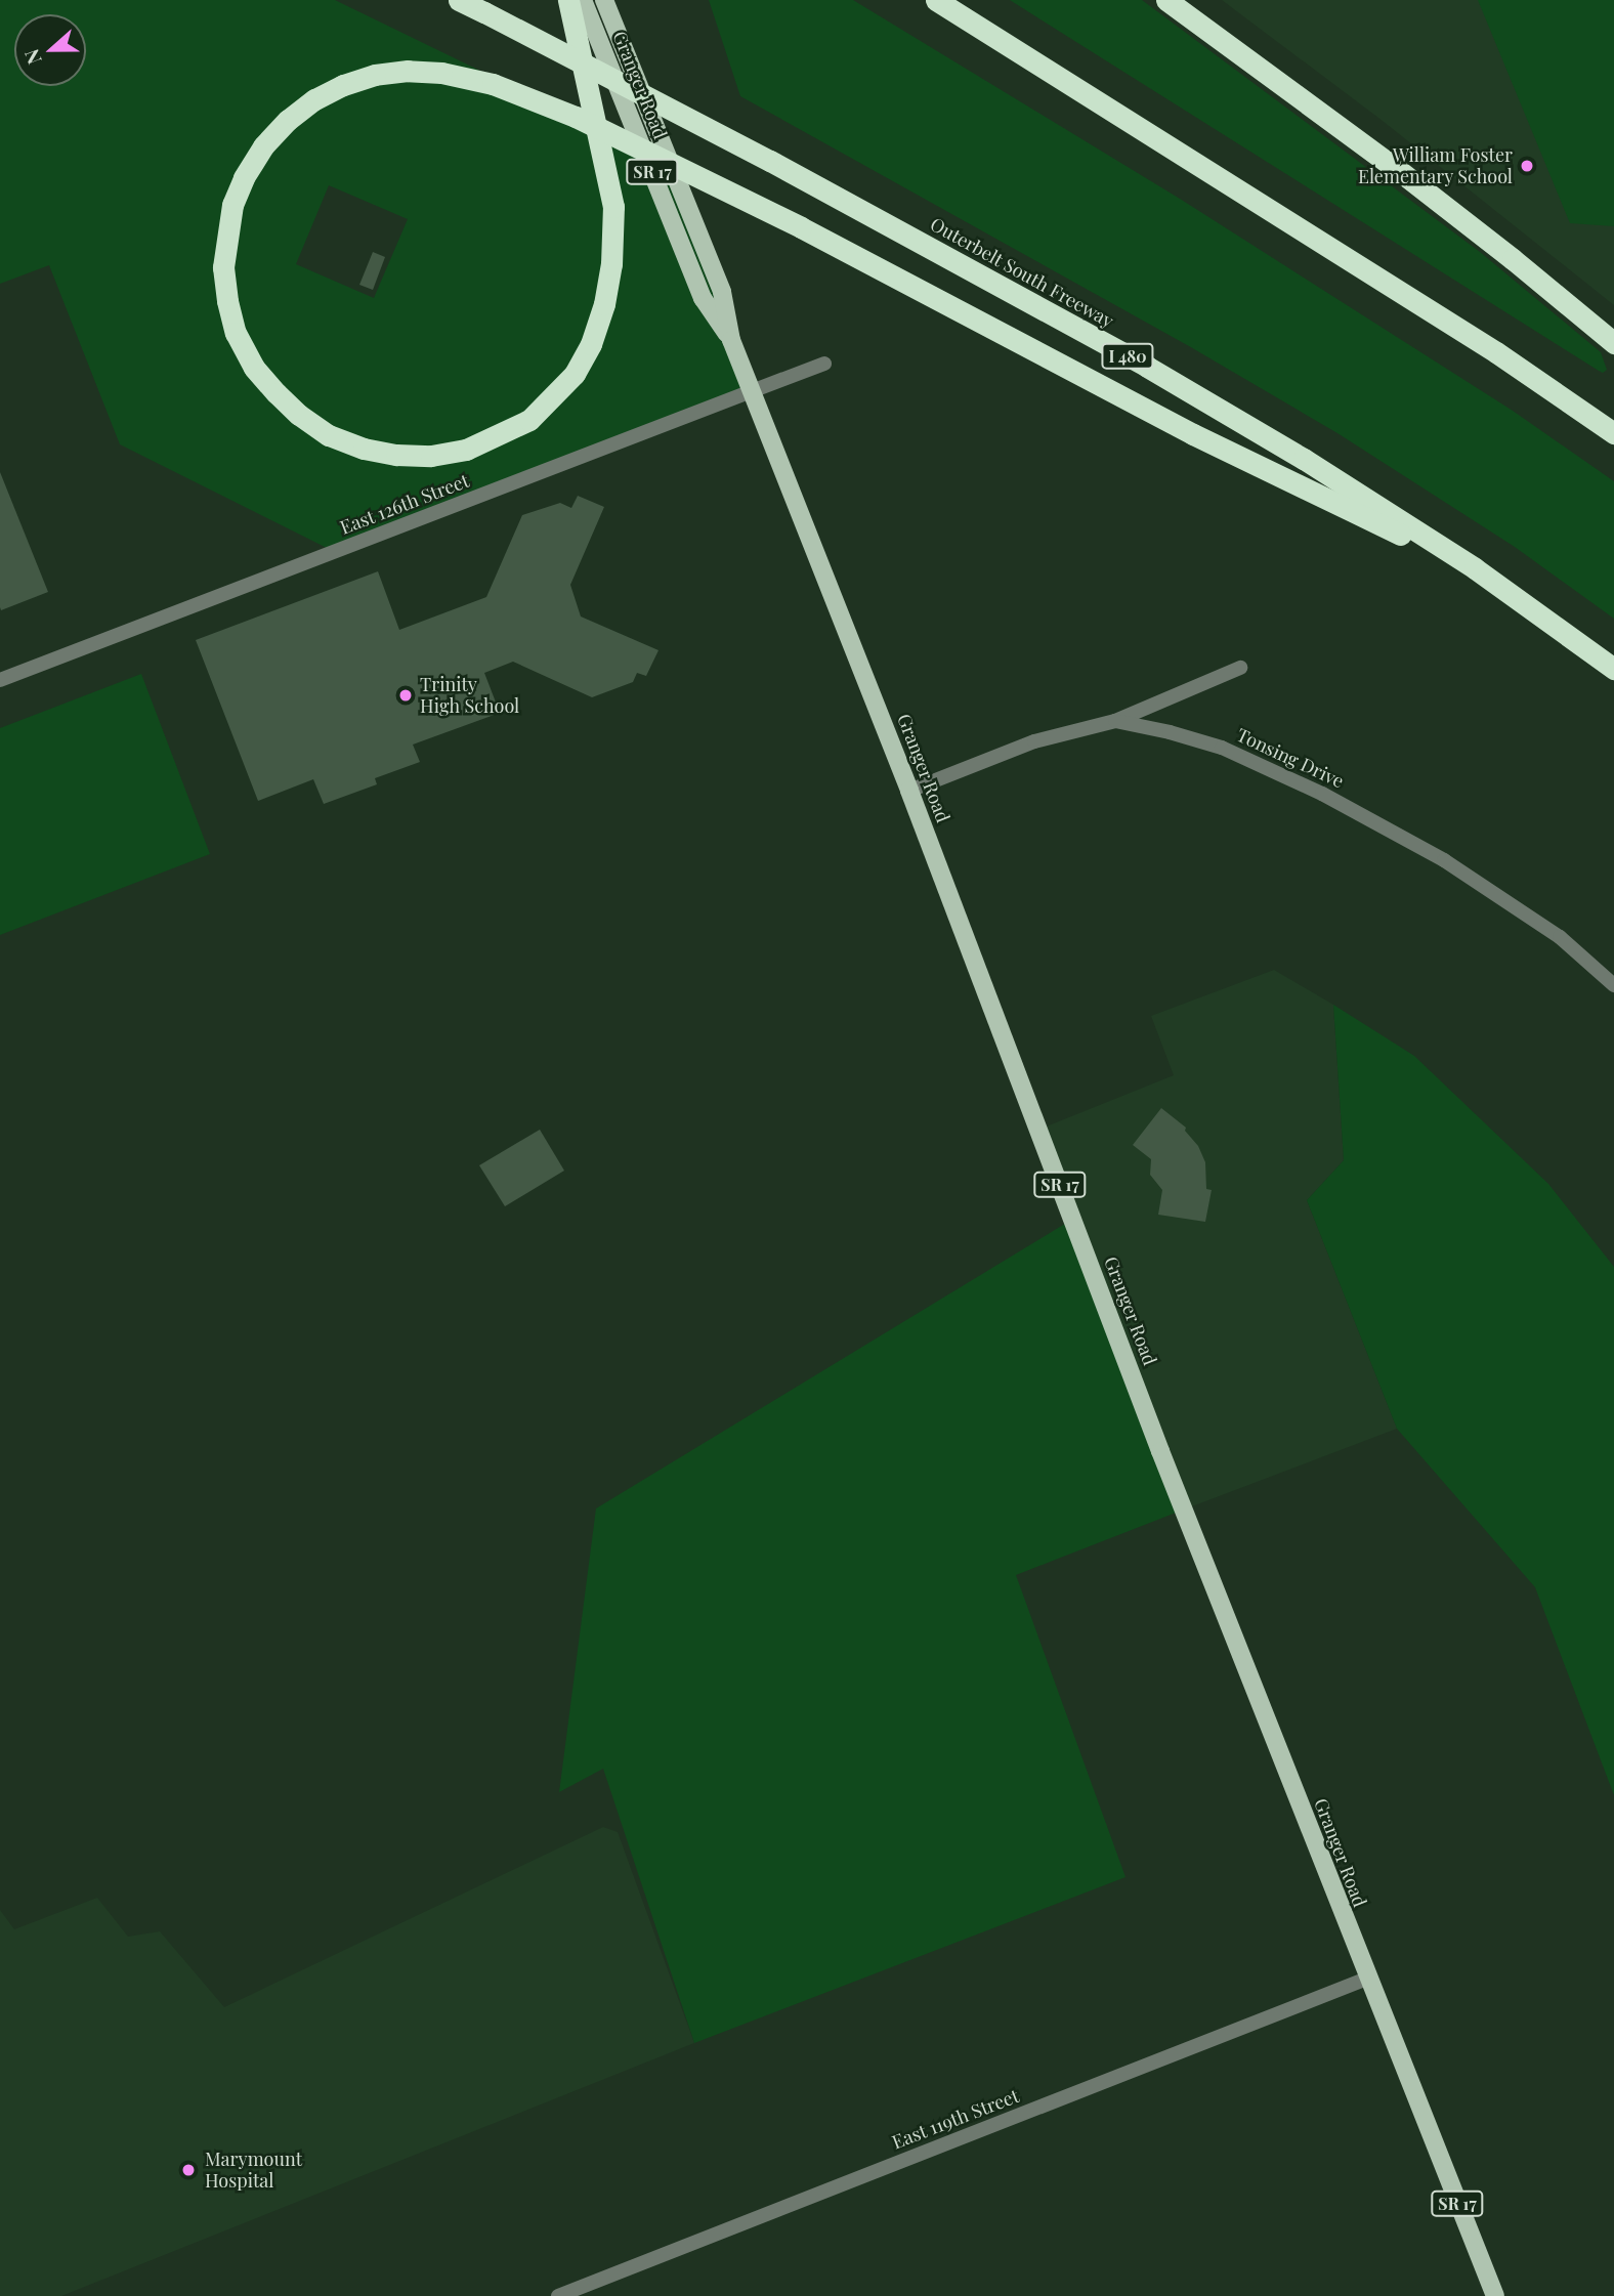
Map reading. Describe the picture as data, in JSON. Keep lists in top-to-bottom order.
{
  "streets": {
    "highway": ["Outerbelt South Freeway", "I 480"],
    "main road": ["Granger Road", "SR 17"],
    "street": ["East 126th Street", "Tonsing Drive", "East 119th Street"]
  },
  "crossings": [
    ["Granger Road", "East 126th Street"],
    ["Granger Road", "Tonsing Drive"],
    ["Granger Road", "East 119th Street"]
  ],
  "places": ["William Foster Elementary School", "Trinity High School", "Marymount Hospital"],
  "north": "left"
}
